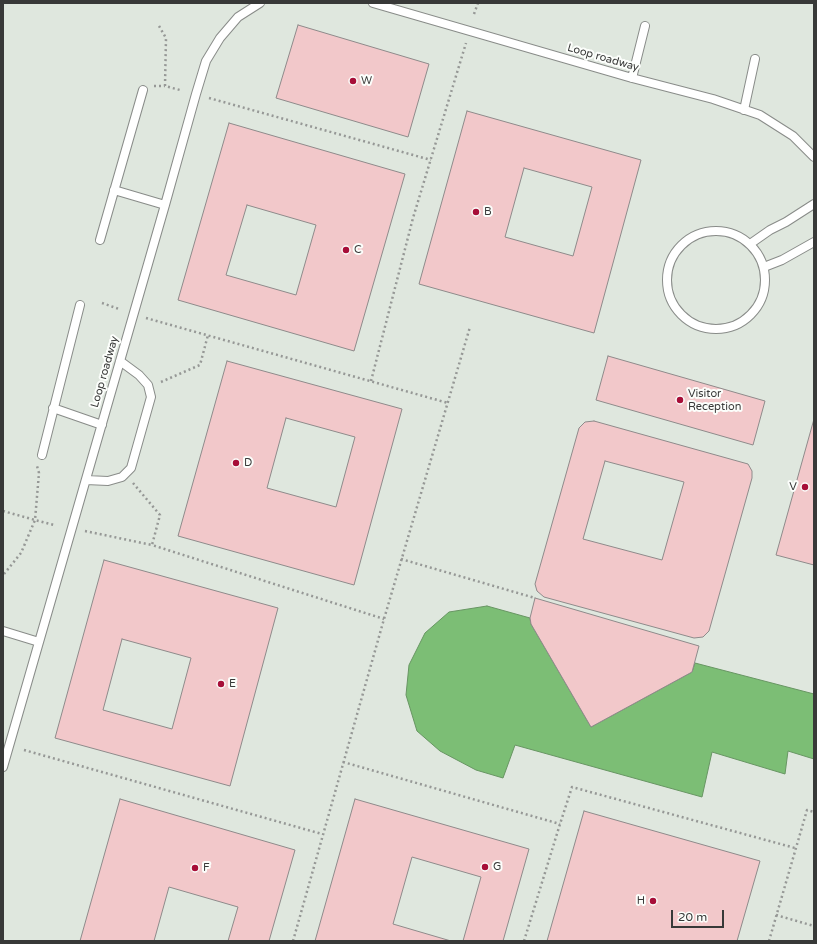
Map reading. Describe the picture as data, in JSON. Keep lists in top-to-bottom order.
{
  "streets": {
    "lane": ["Loop roadway"]
  },
  "places": [
    "W",
    "B",
    "C",
    "Visitor Reception",
    "D",
    "V",
    "E",
    "G",
    "F",
    "H"
  ],
  "scale_bar": "20 m"
}
